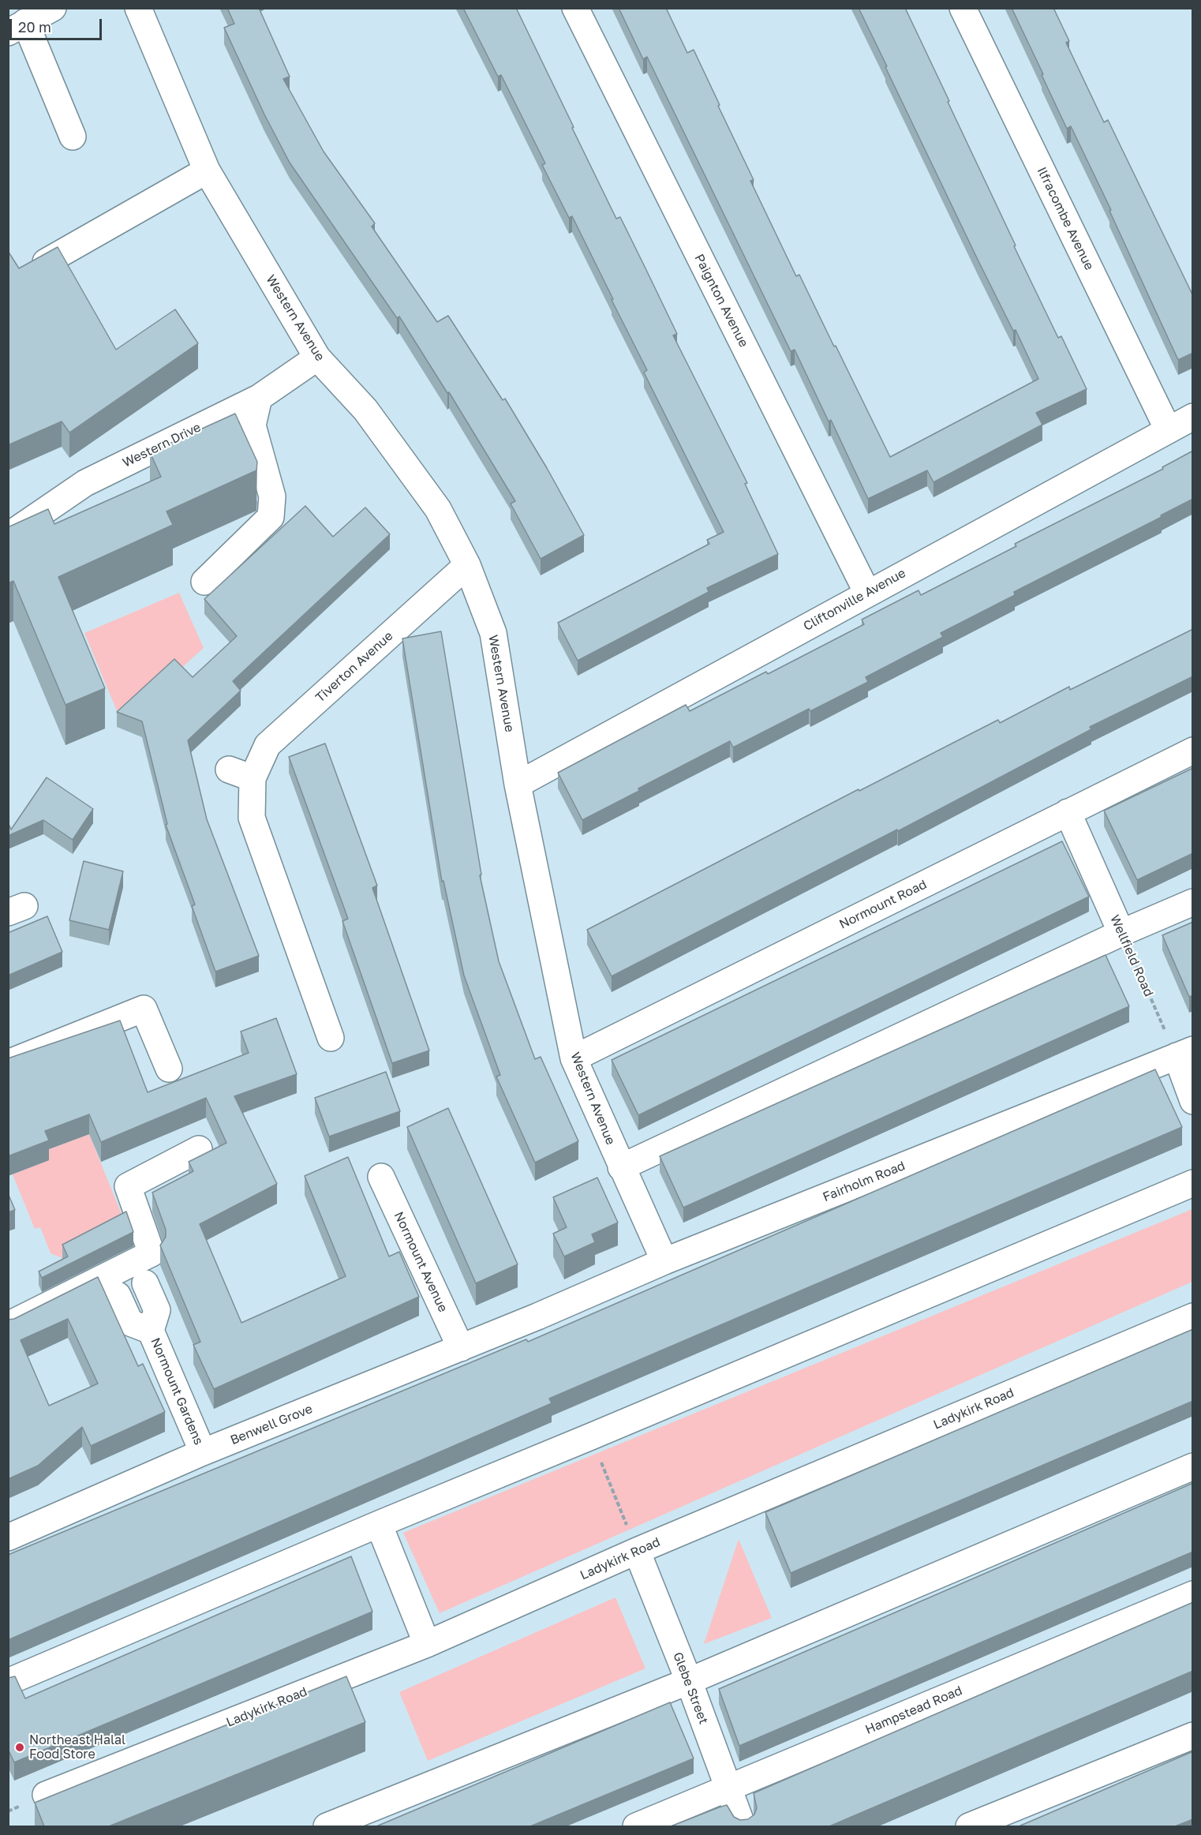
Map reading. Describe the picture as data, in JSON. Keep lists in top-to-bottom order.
{
  "streets": {
    "street": [
      "Ilfracombe Avenue",
      "Paignton Avenue",
      "Western Avenue",
      "Western Drive",
      "Cliftonville Avenue",
      "Tiverton Avenue",
      "Normount Road",
      "Wellfield Road",
      "Fairholm Road",
      "Normount Avenue",
      "Normount Gardens",
      "Ladykirk Road",
      "Benwell Grove",
      "Glebe Street",
      "Hampstead Road"
    ]
  },
  "crossings": [
    ["Ilfracombe Avenue", "Cliftonville Avenue"],
    ["Paignton Avenue", "Cliftonville Avenue"],
    ["Western Avenue", "Western Drive"],
    ["Western Avenue", "Cliftonville Avenue"],
    ["Western Avenue", "Tiverton Avenue"],
    ["Western Avenue", "Normount Road"],
    ["Western Avenue", "Fairholm Road"],
    ["Normount Road", "Wellfield Road"],
    ["Wellfield Road", "Fairholm Road"],
    ["Fairholm Road", "Benwell Grove"],
    ["Normount Avenue", "Benwell Grove"],
    ["Normount Gardens", "Benwell Grove"],
    ["Ladykirk Road", "Glebe Street"],
    ["Glebe Street", "Hampstead Road"]
  ],
  "places": ["Northeast Halal Food Store"],
  "scale_bar": "20 m"
}
